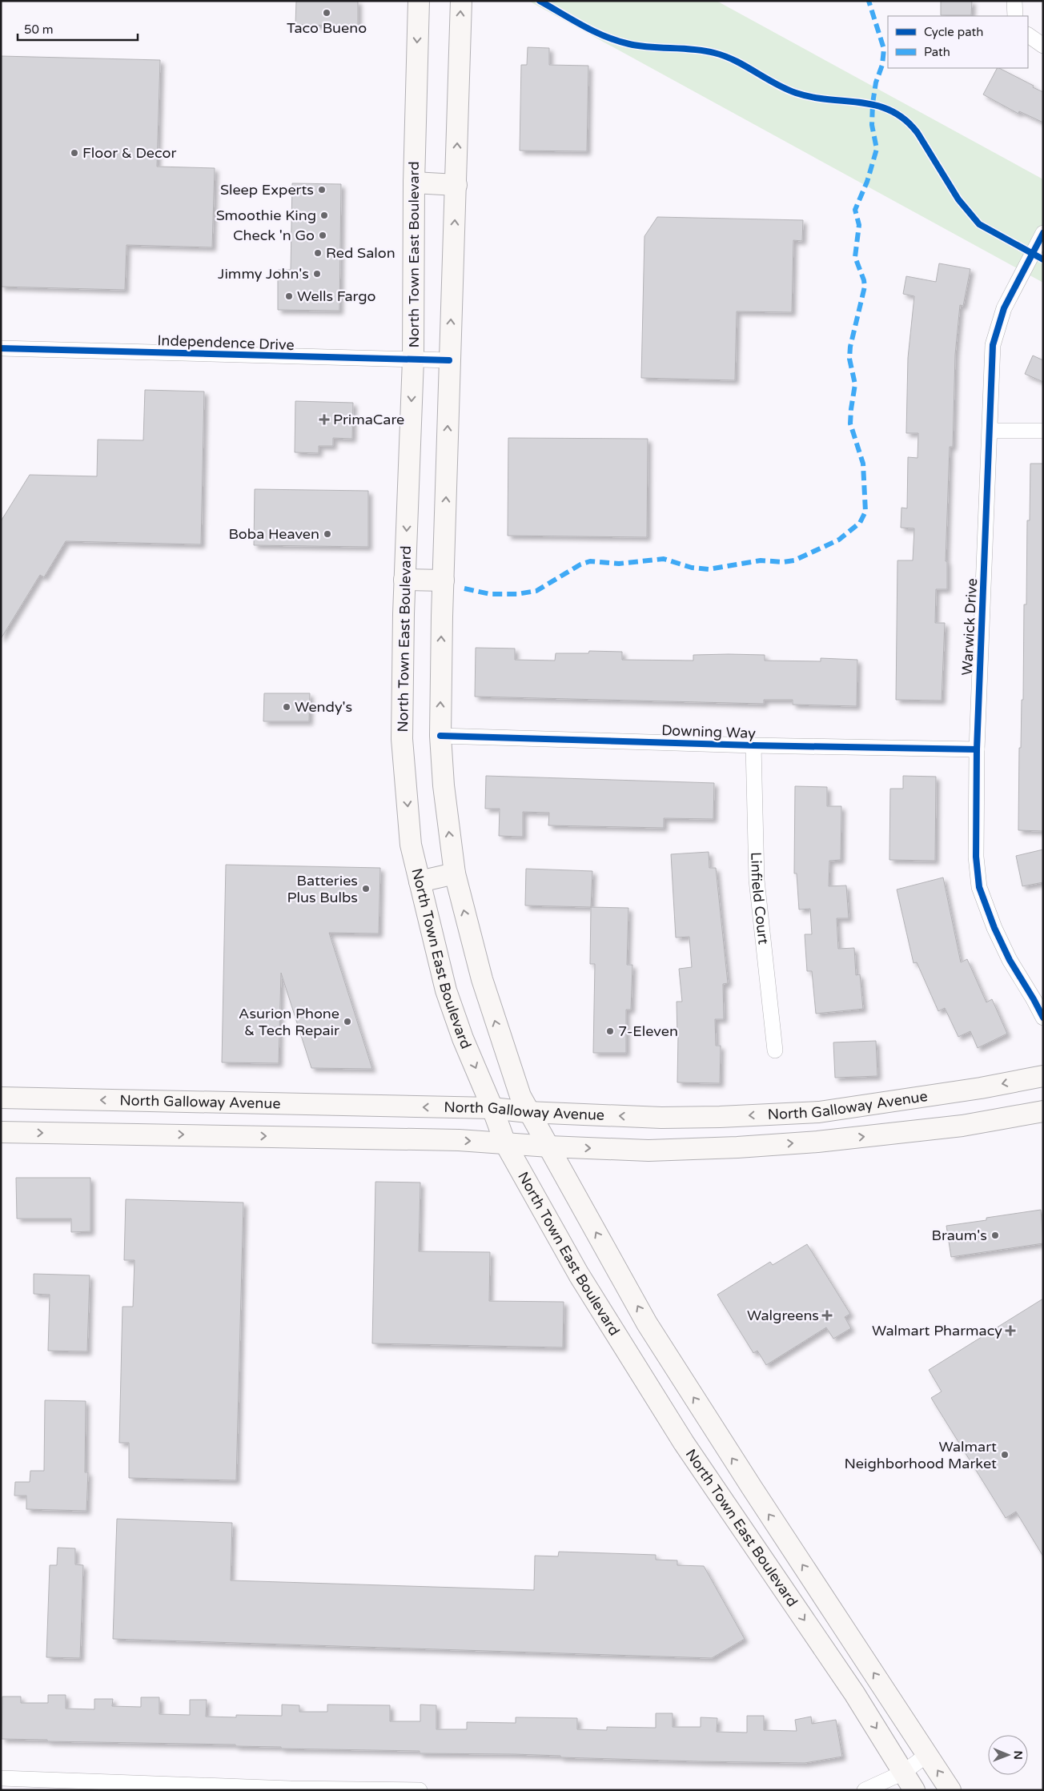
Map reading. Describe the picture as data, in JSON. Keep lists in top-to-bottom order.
{
  "streets": {
    "main road": ["North Town East Boulevard", "North Galloway Avenue"],
    "street": [
      "Independence Drive",
      "Warwick Drive",
      "Downing Way",
      "Linfield Court"
    ]
  },
  "crossings": [
    ["North Town East Boulevard", "Independence Drive"],
    ["North Town East Boulevard", "Downing Way"],
    ["North Town East Boulevard", "North Galloway Avenue"],
    ["Warwick Drive", "Downing Way"],
    ["Downing Way", "Linfield Court"]
  ],
  "places": {
    "other": [
      "Taco Bueno",
      "Floor & Decor",
      "Sleep Experts",
      "Smoothie King",
      "Check 'n Go",
      "Red Salon",
      "Jimmy John's",
      "Wells Fargo",
      "Boba Heaven",
      "Wendy's",
      "Batteries Plus Bulbs",
      "Asurion Phone & Tech Repair",
      "7-Eleven",
      "Braum's",
      "Walmart Neighborhood Market"
    ],
    "health": ["PrimaCare", "Walgreens", "Walmart Pharmacy"]
  },
  "legend": ["Cycle path", "Path"],
  "scale_bar": "50 m",
  "north": "right"
}
